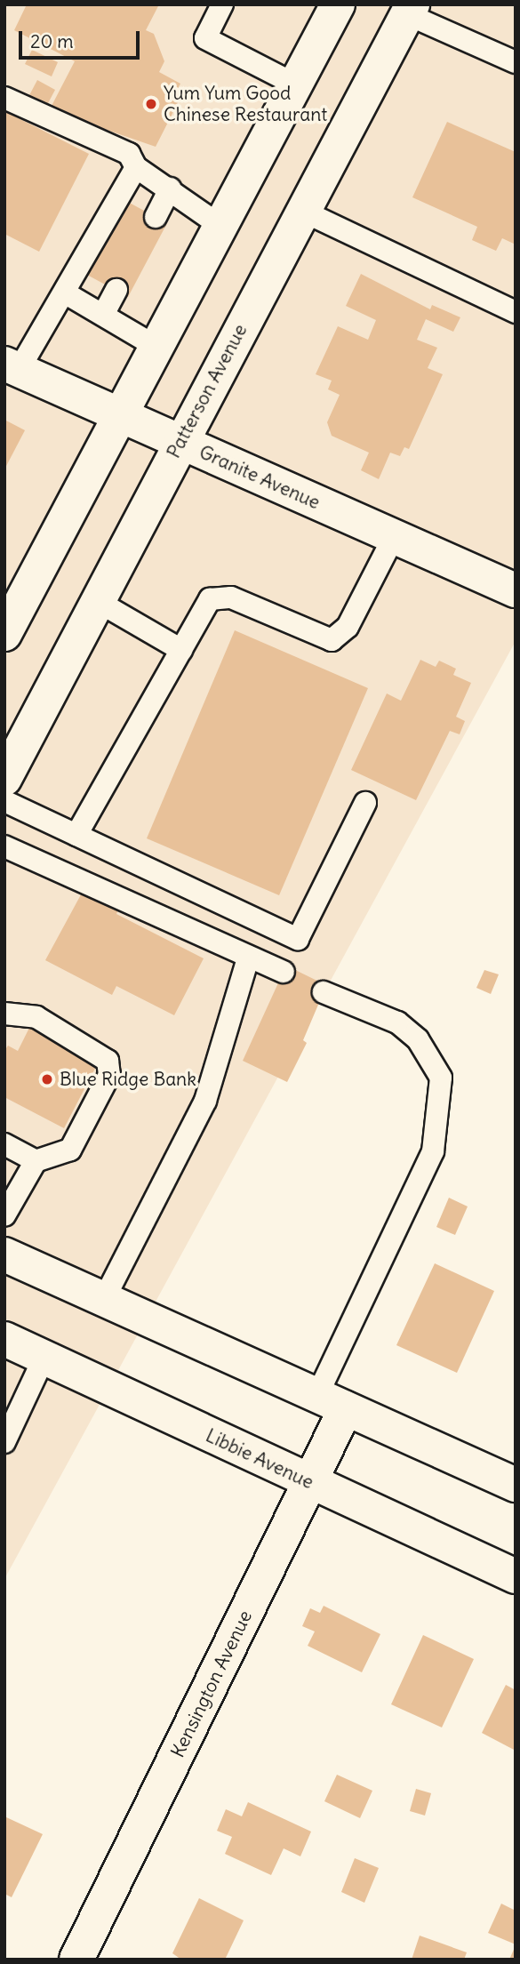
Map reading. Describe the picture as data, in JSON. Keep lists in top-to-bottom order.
{
  "streets": {
    "main road": [
      "Patterson Avenue",
      "Granite Avenue",
      "Libbie Avenue",
      "Kensington Avenue"
    ]
  },
  "crossings": [
    ["Patterson Avenue", "Granite Avenue"],
    ["Libbie Avenue", "Kensington Avenue"]
  ],
  "places": ["Yum Yum Good Chinese Restaurant", "Blue Ridge Bank"],
  "scale_bar": "20 m"
}
